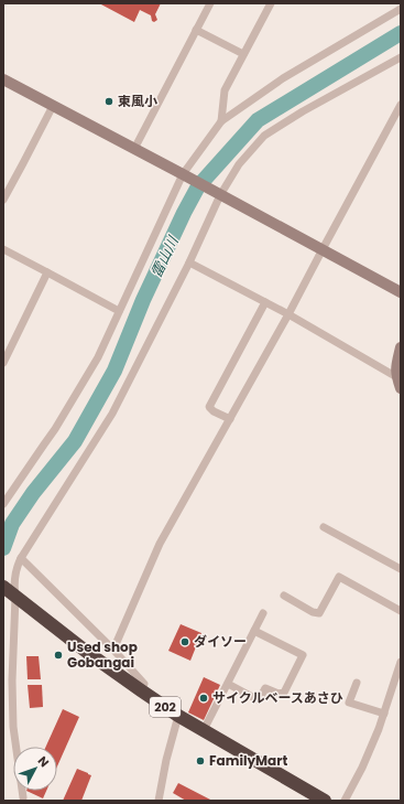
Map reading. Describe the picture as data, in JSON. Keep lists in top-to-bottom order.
{
  "streets": {
    "highway": ["202"]
  },
  "water": ["雷山川"],
  "places": [
    "東風小",
    "ダイソー",
    "Used shop Gobangai",
    "サイクルベースあさひ",
    "FamilyMart"
  ],
  "north": "top right"
}
